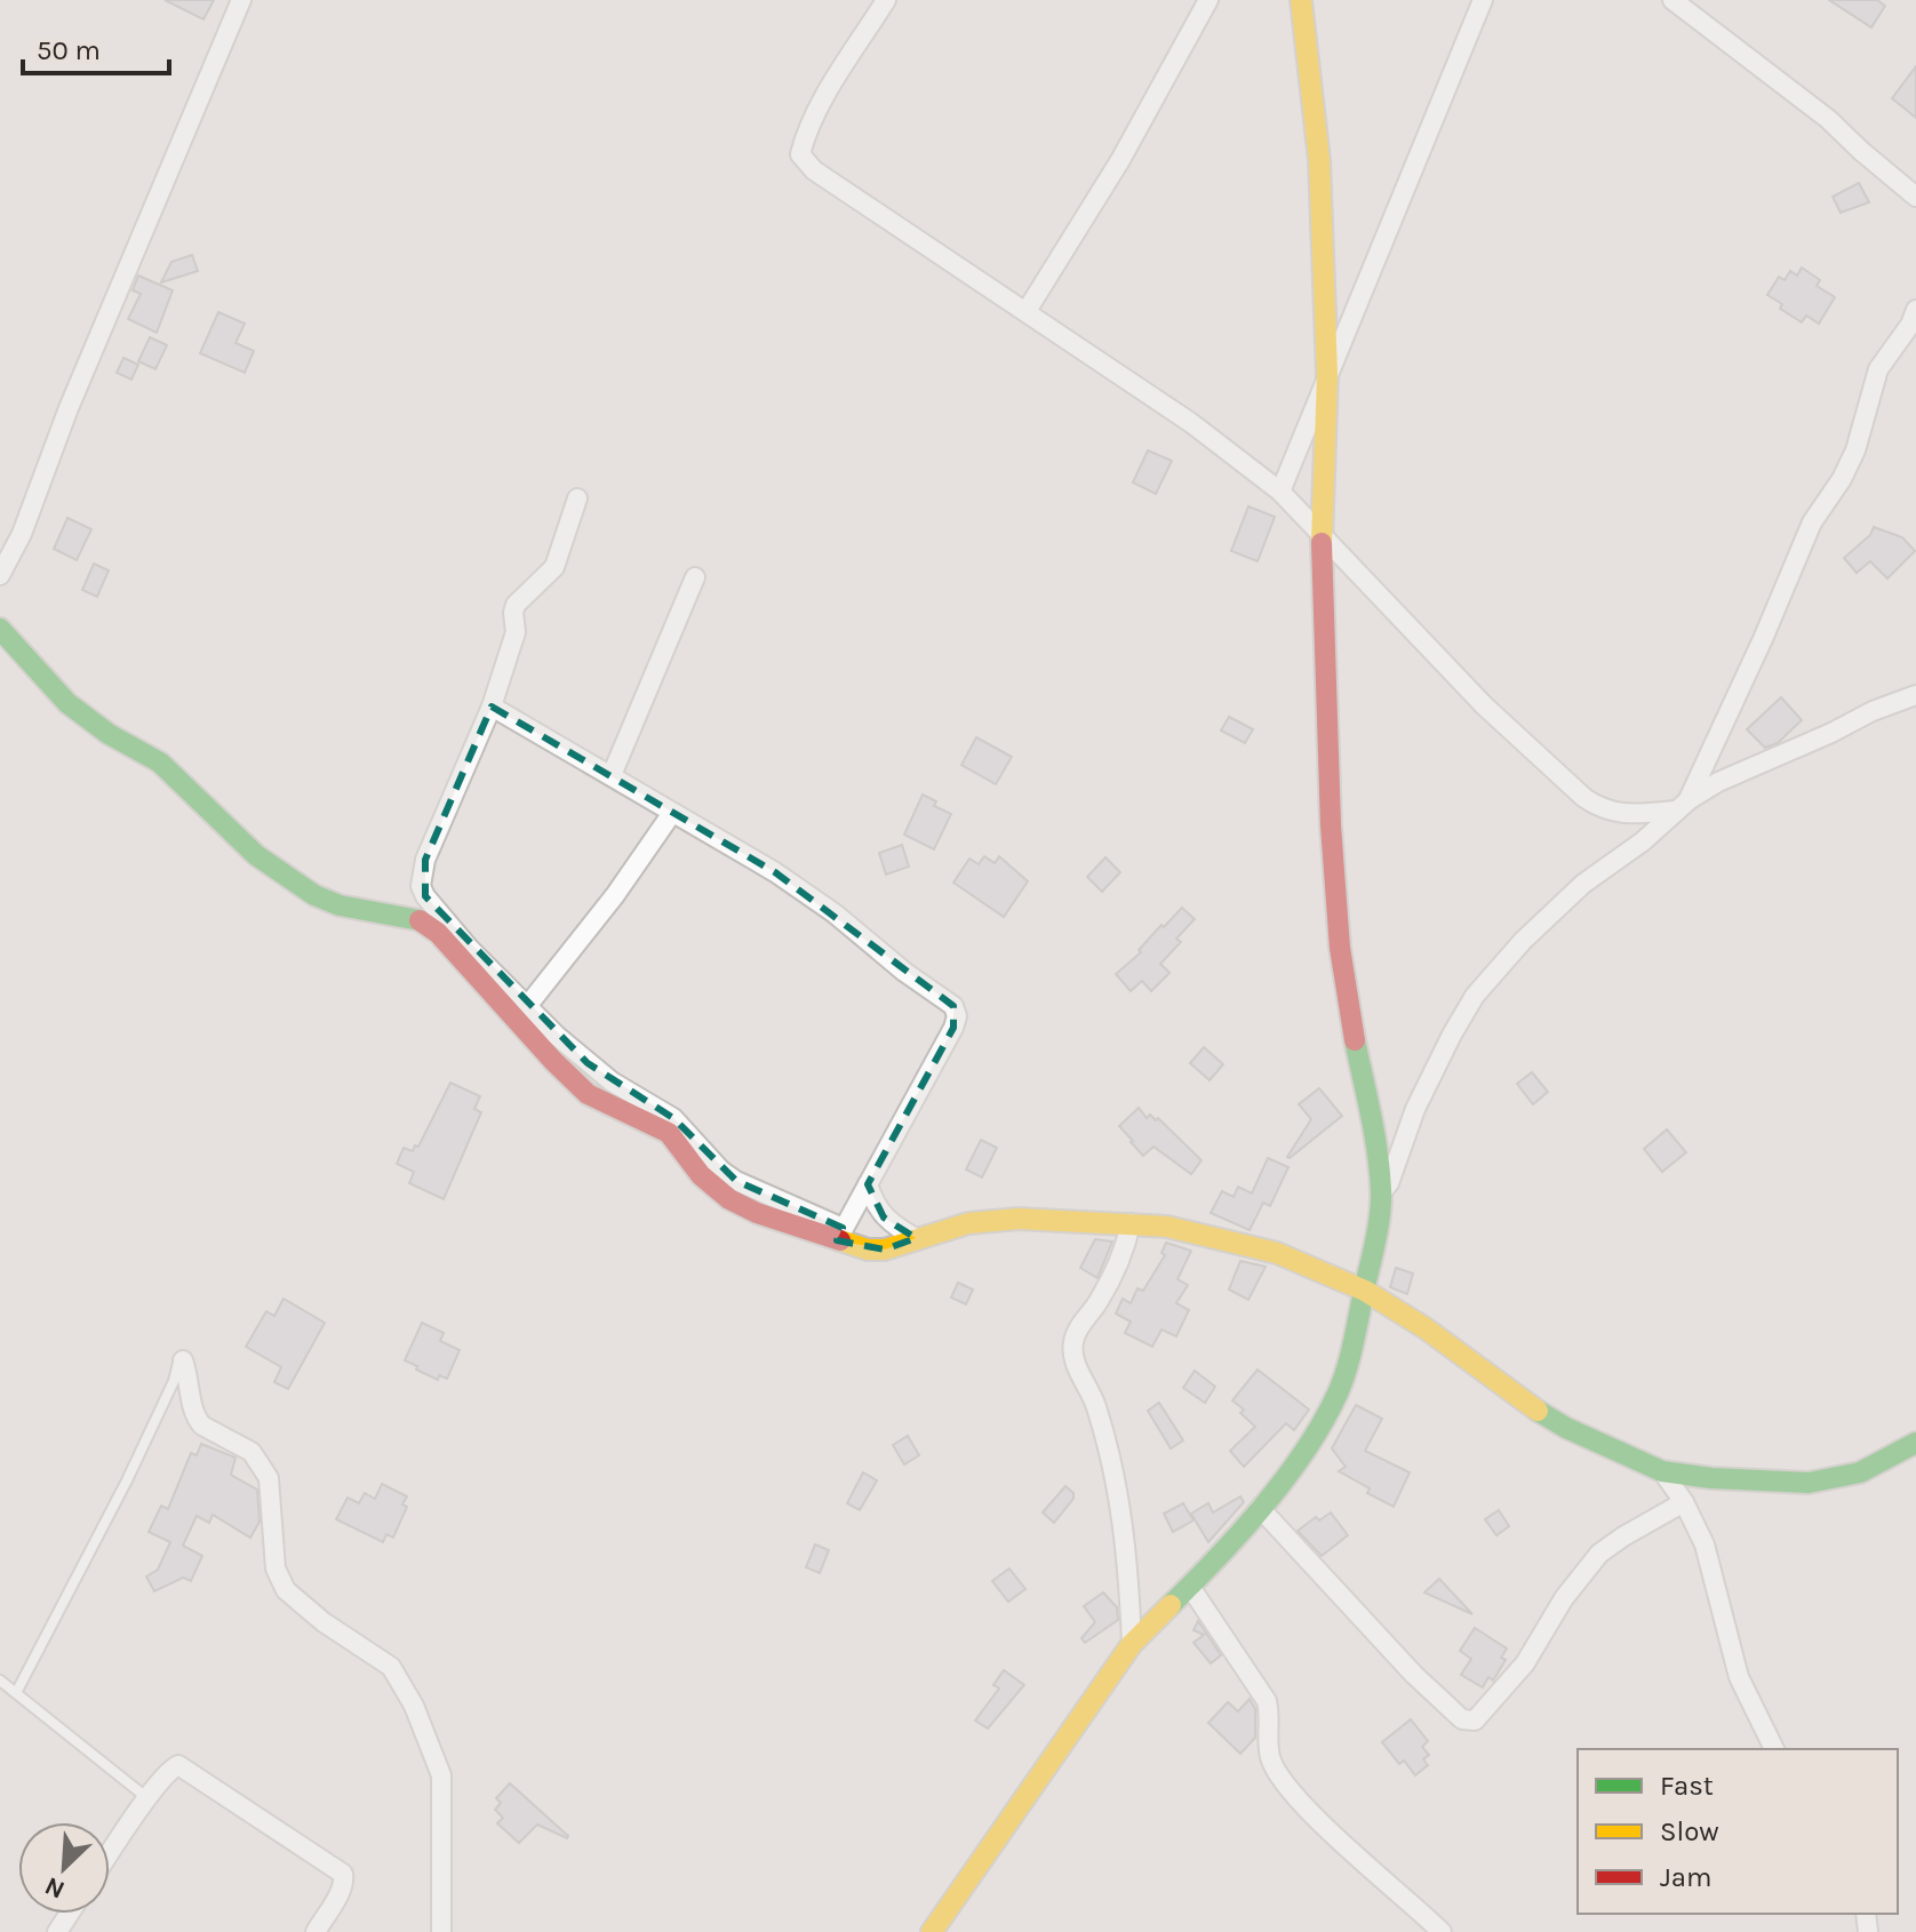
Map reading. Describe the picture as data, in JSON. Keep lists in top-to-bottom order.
{
  "legend": ["Fast", "Slow", "Jam"],
  "scale_bar": "50 m",
  "north": "bottom left"
}
